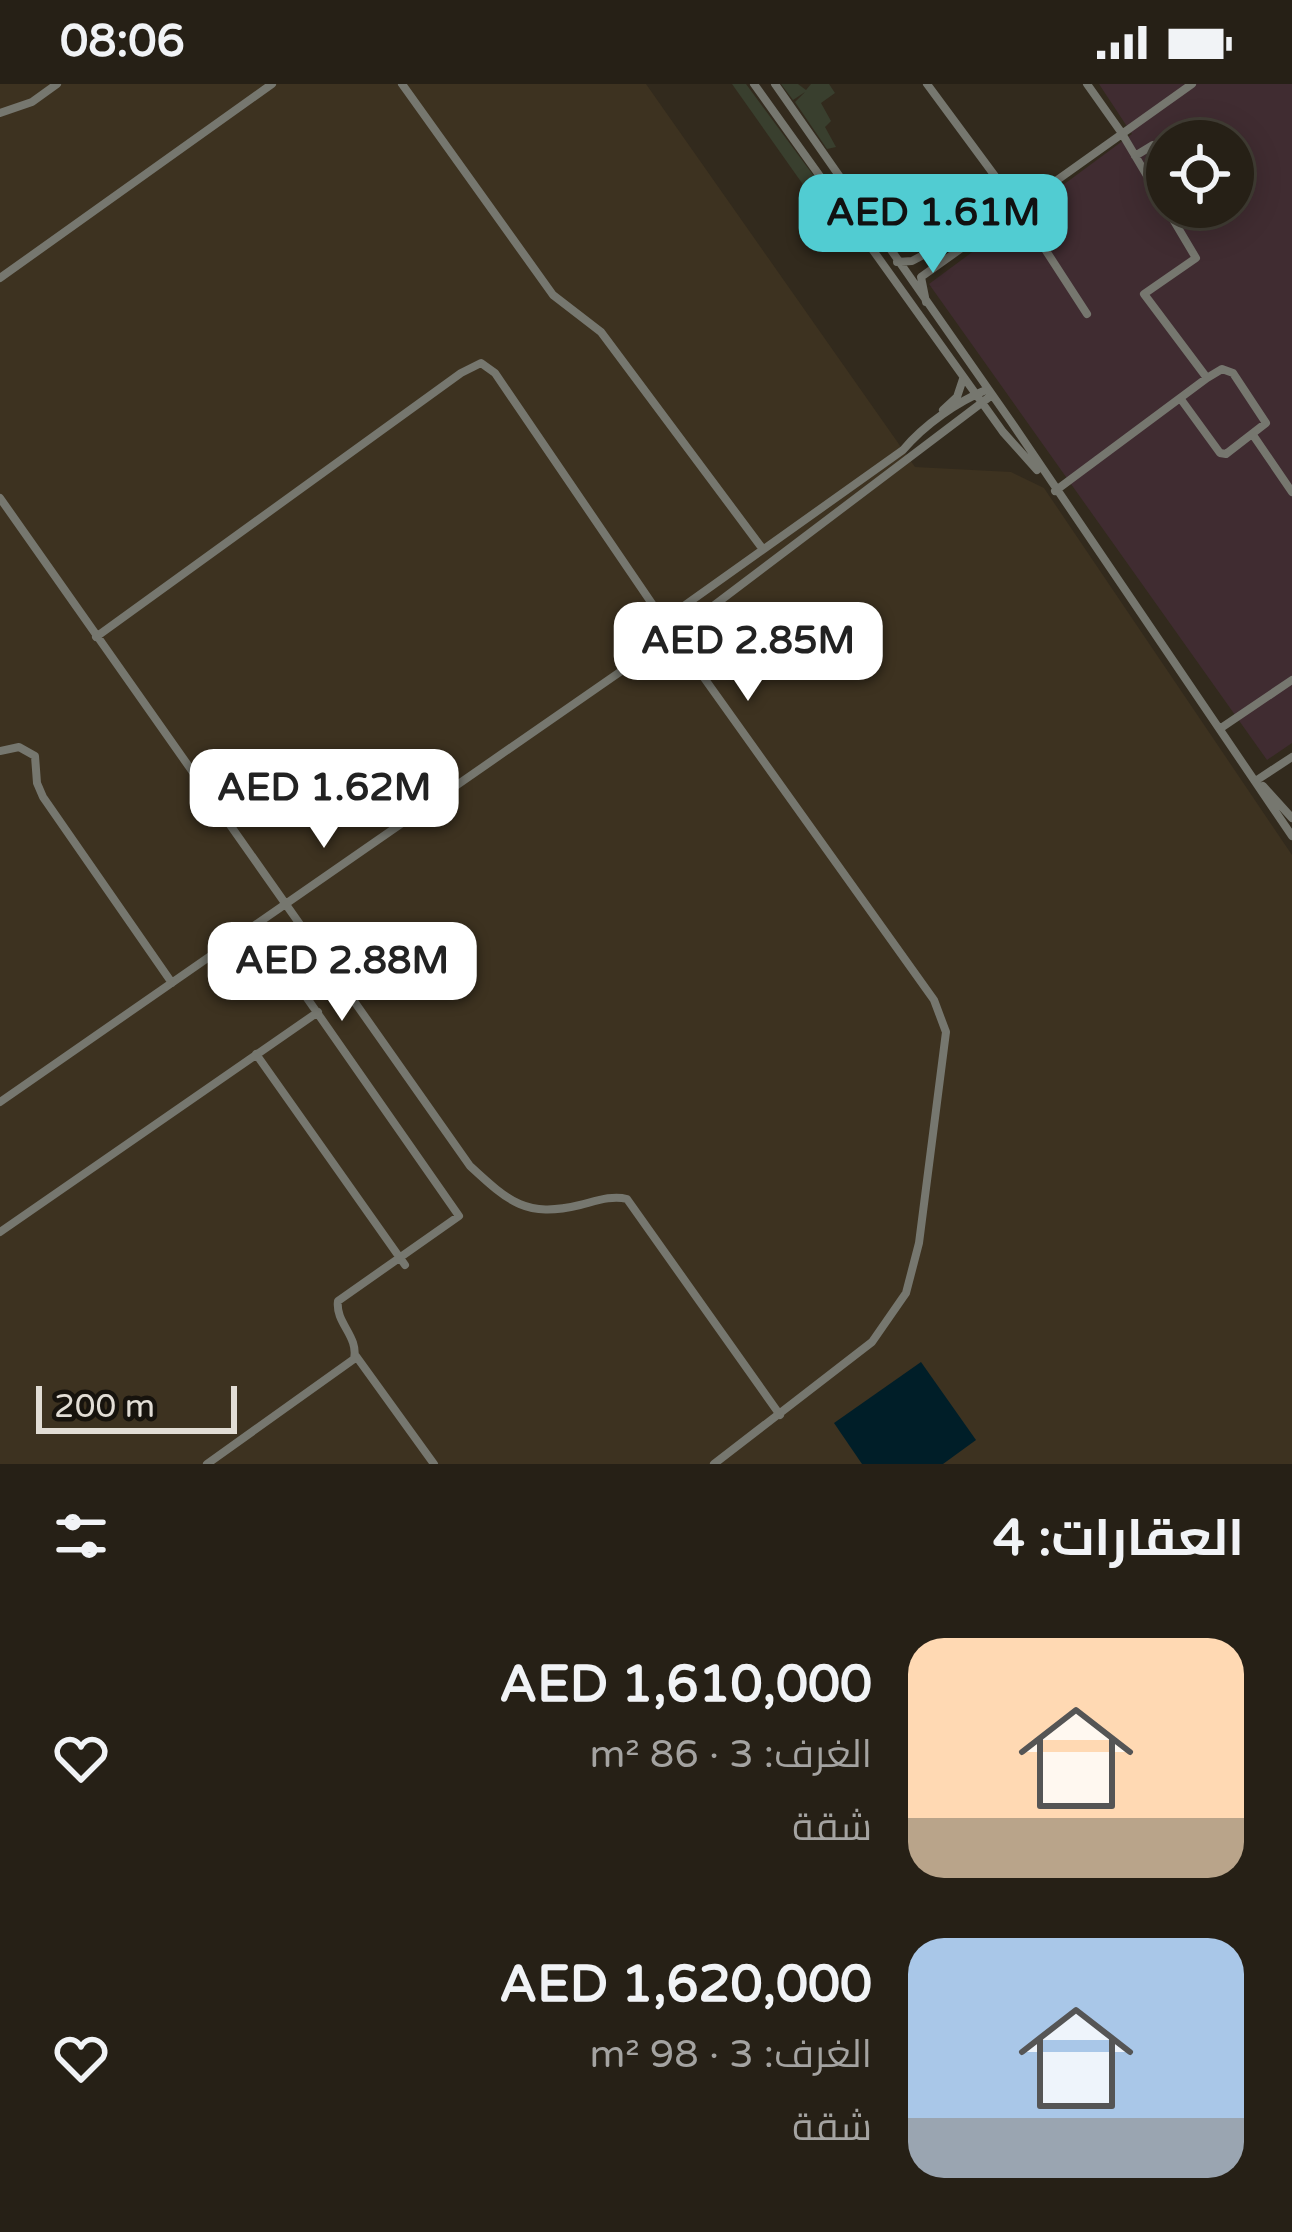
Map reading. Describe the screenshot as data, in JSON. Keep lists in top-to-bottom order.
{
  "scale_bar": "200 m",
  "page": {
    "status": "08:06",
    "price": [
      "AED 1.61M",
      "AED 2.85M",
      "AED 1.62M",
      "AED 2.88M"
    ],
    "scale": "200 m",
    "heading": "العقارات: 4",
    "list": [
      {
        "name": "AED 1,610,000",
        "note": "الغرف: 3 · 86 m² · شقة"
      },
      {
        "name": "AED 1,620,000",
        "note": "الغرف: 3 · 98 m² · شقة"
      }
    ]
  }
}
